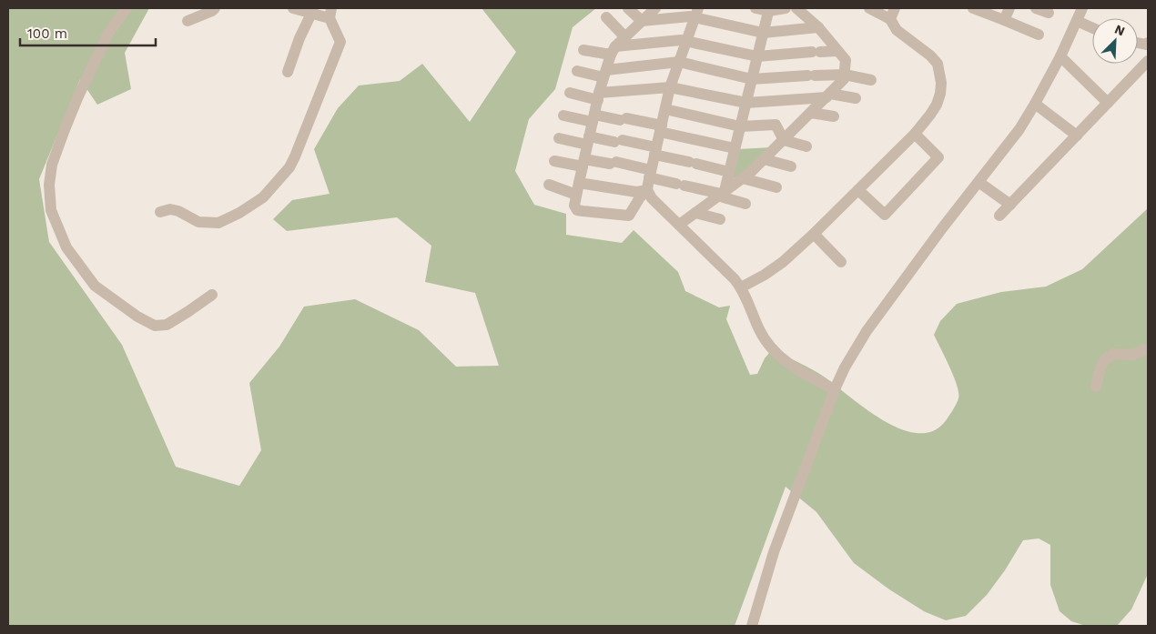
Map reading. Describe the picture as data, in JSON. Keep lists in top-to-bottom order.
{
  "scale_bar": "100 m",
  "north": "top right"
}
